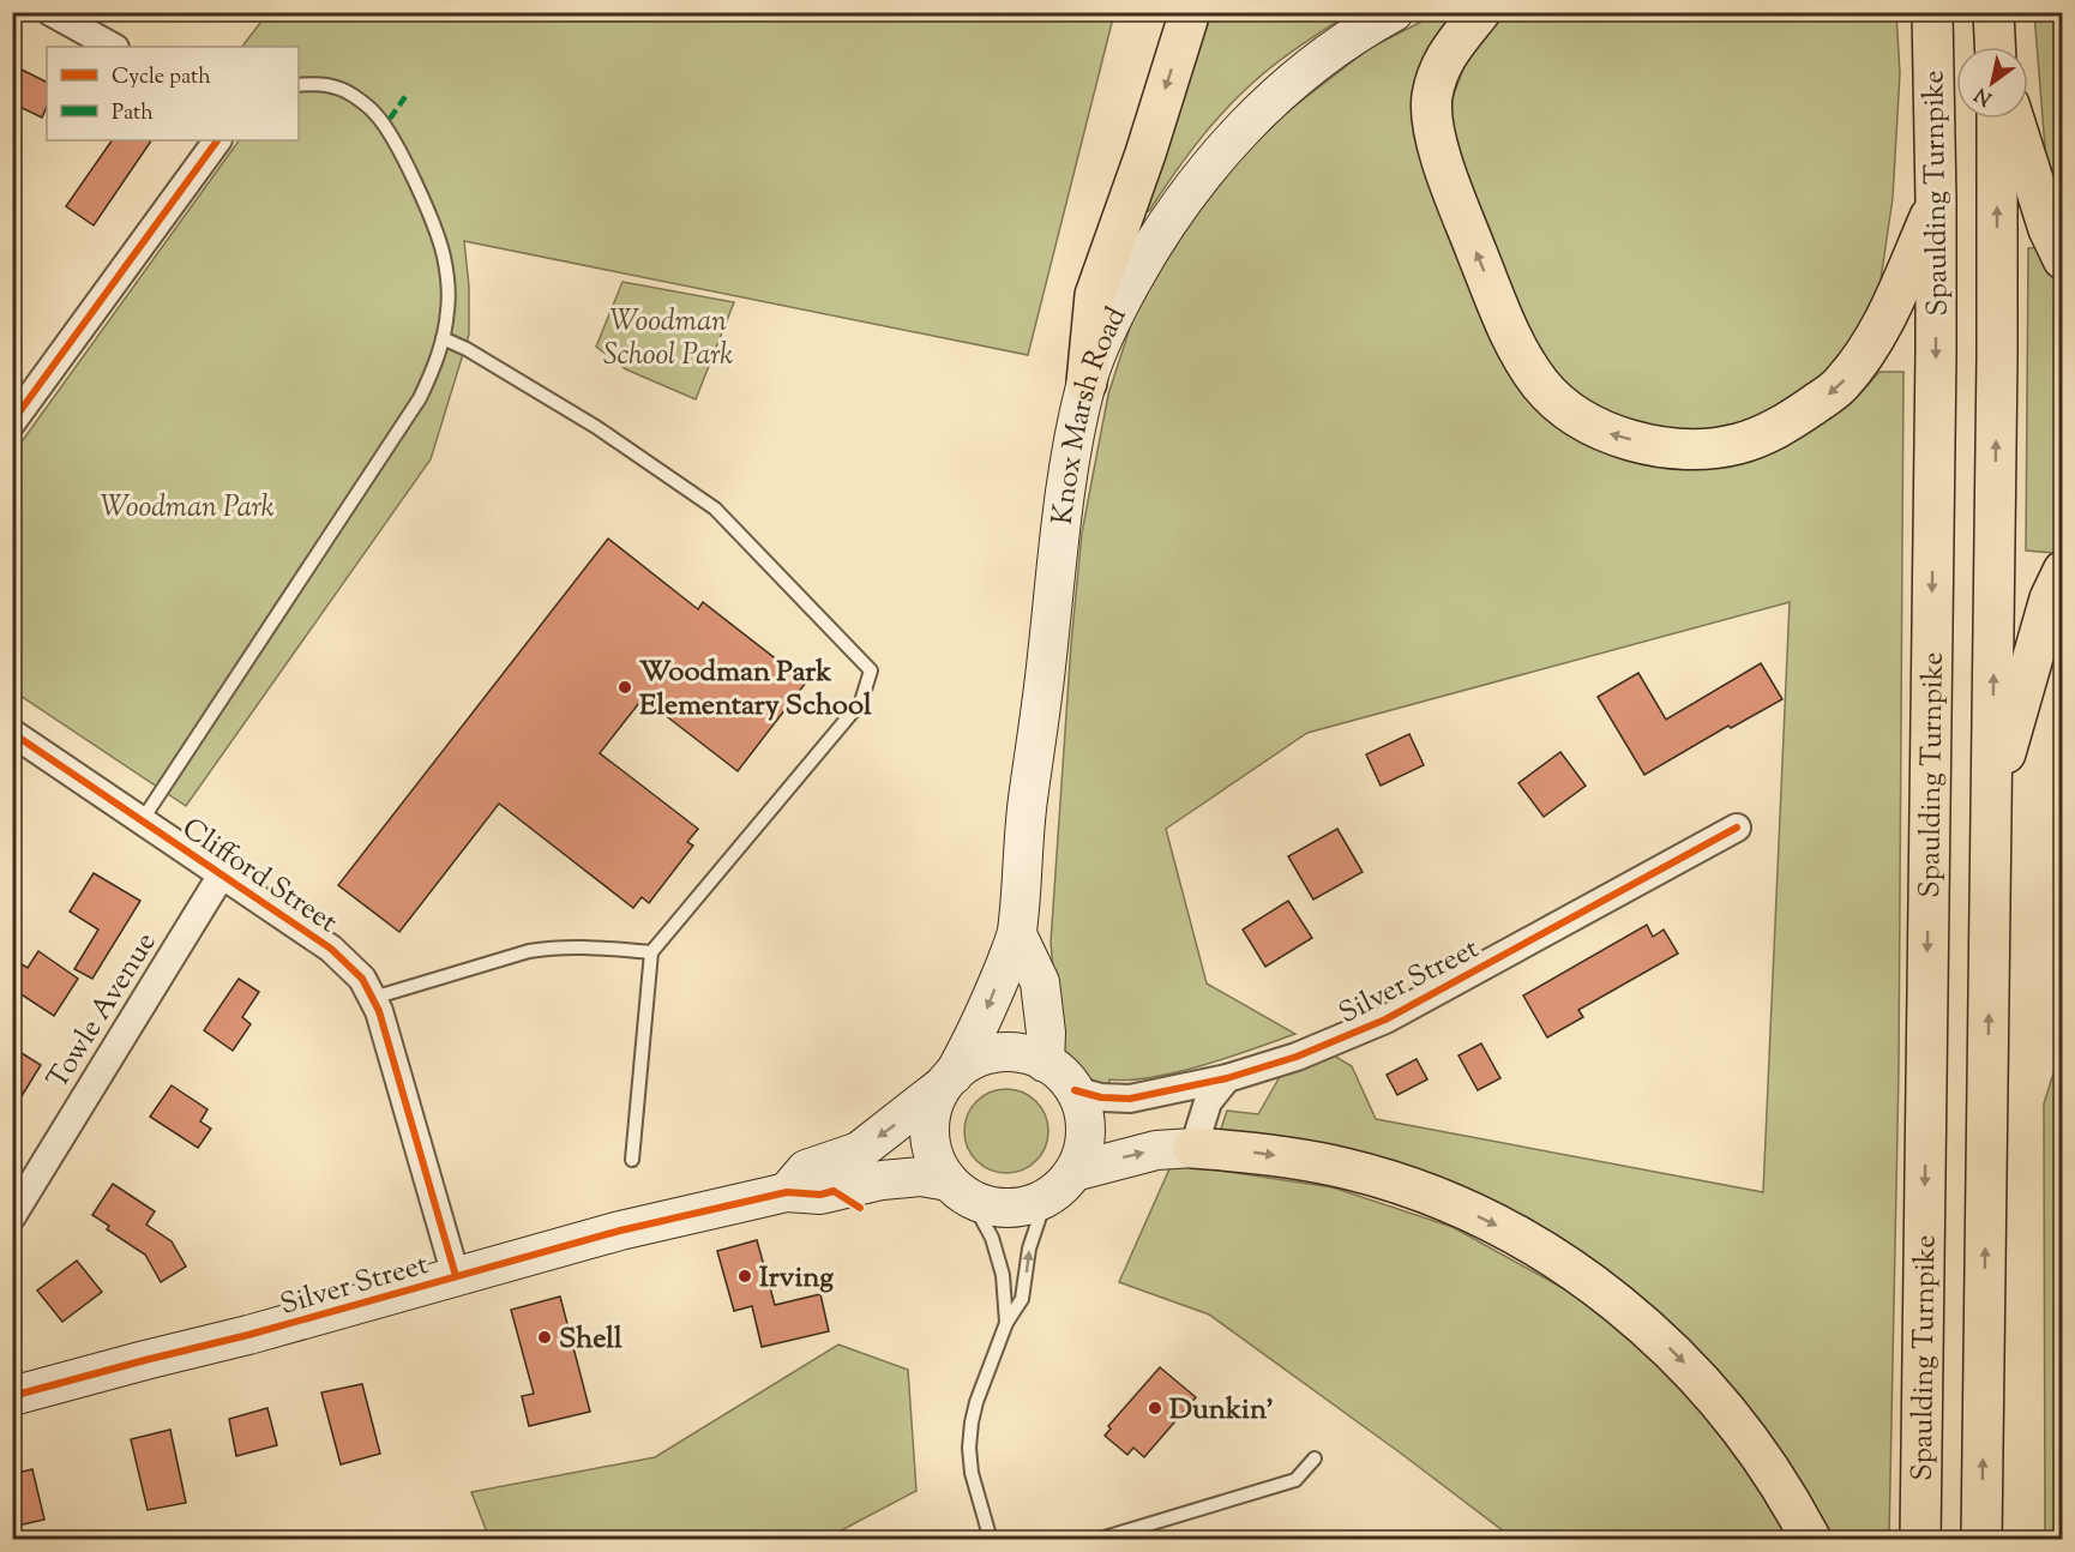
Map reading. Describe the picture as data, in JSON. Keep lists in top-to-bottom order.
{
  "streets": {
    "highway": ["Spaulding Turnpike"],
    "main road": ["Knox Marsh Road", "Silver Street"],
    "street": ["Clifford Street", "Towle Avenue"]
  },
  "crossings": [
    ["Knox Marsh Road", "Silver Street"],
    ["Clifford Street", "Silver Street"],
    ["Clifford Street", "Towle Avenue"]
  ],
  "parks": ["Woodman School Park", "Woodman Park"],
  "places": [
    "Woodman Park Elementary School",
    "Irving",
    "Shell",
    "Dunkin'"
  ],
  "legend": ["Cycle path", "Path"],
  "north": "bottom left"
}
